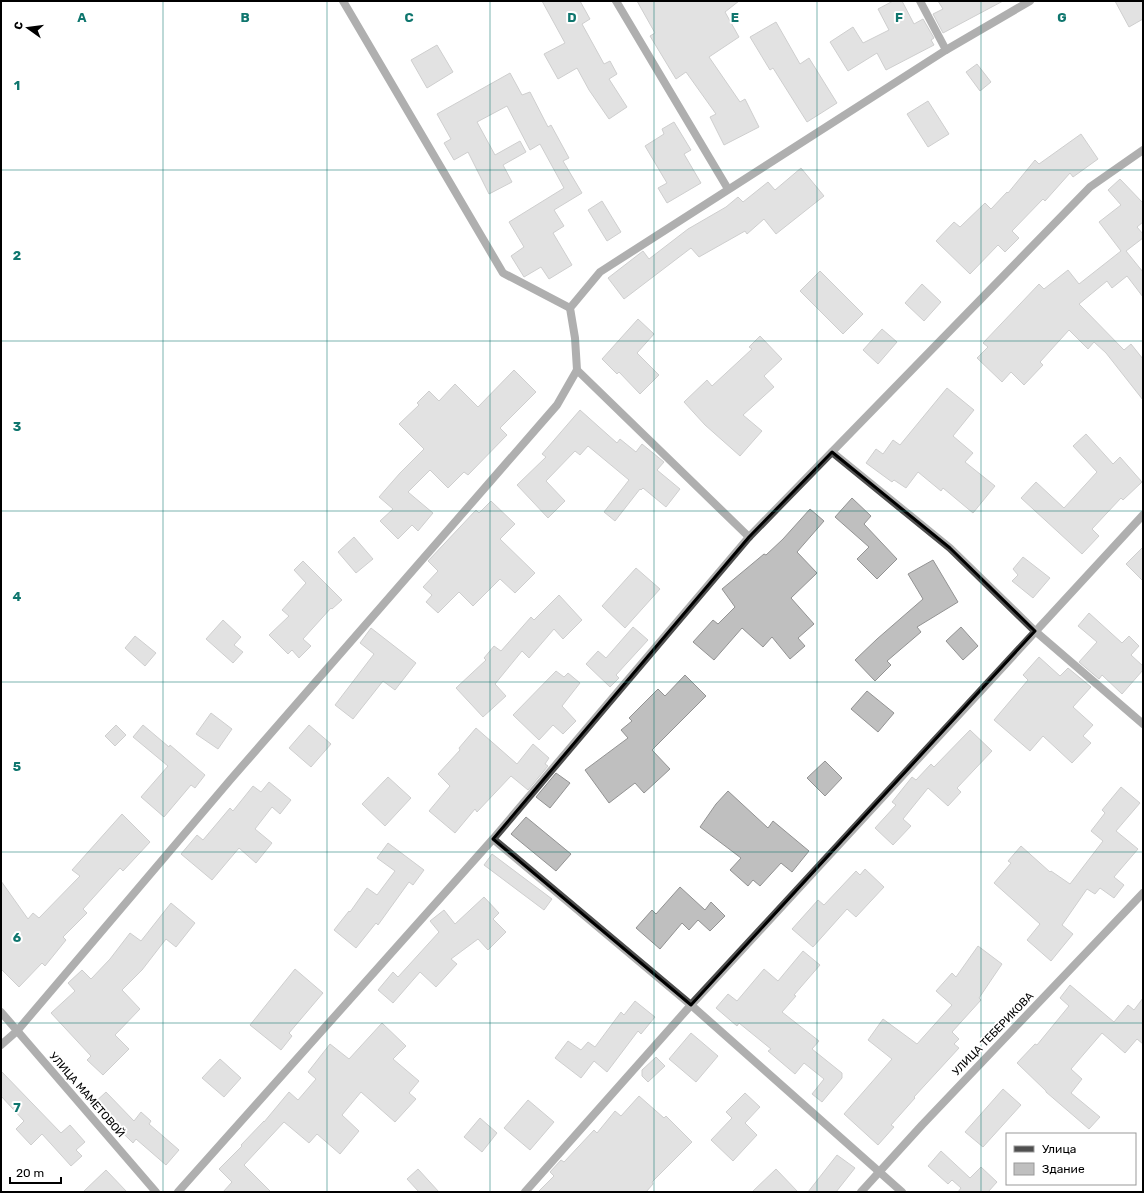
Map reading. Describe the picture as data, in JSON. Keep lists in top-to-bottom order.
{
  "streets": {
    "street": ["УЛИЦА ТЕБЕРИКОВА", "УЛИЦА МАМЕТОВОЙ"]
  },
  "legend": ["Улица", "Здание"],
  "scale_bar": "20 m",
  "north": "left",
  "grid": {
    "columns": [
      "A",
      "B",
      "C",
      "D",
      "E",
      "F",
      "G"
    ],
    "rows": [
      "1",
      "2",
      "3",
      "4",
      "5",
      "6",
      "7"
    ]
  }
}
